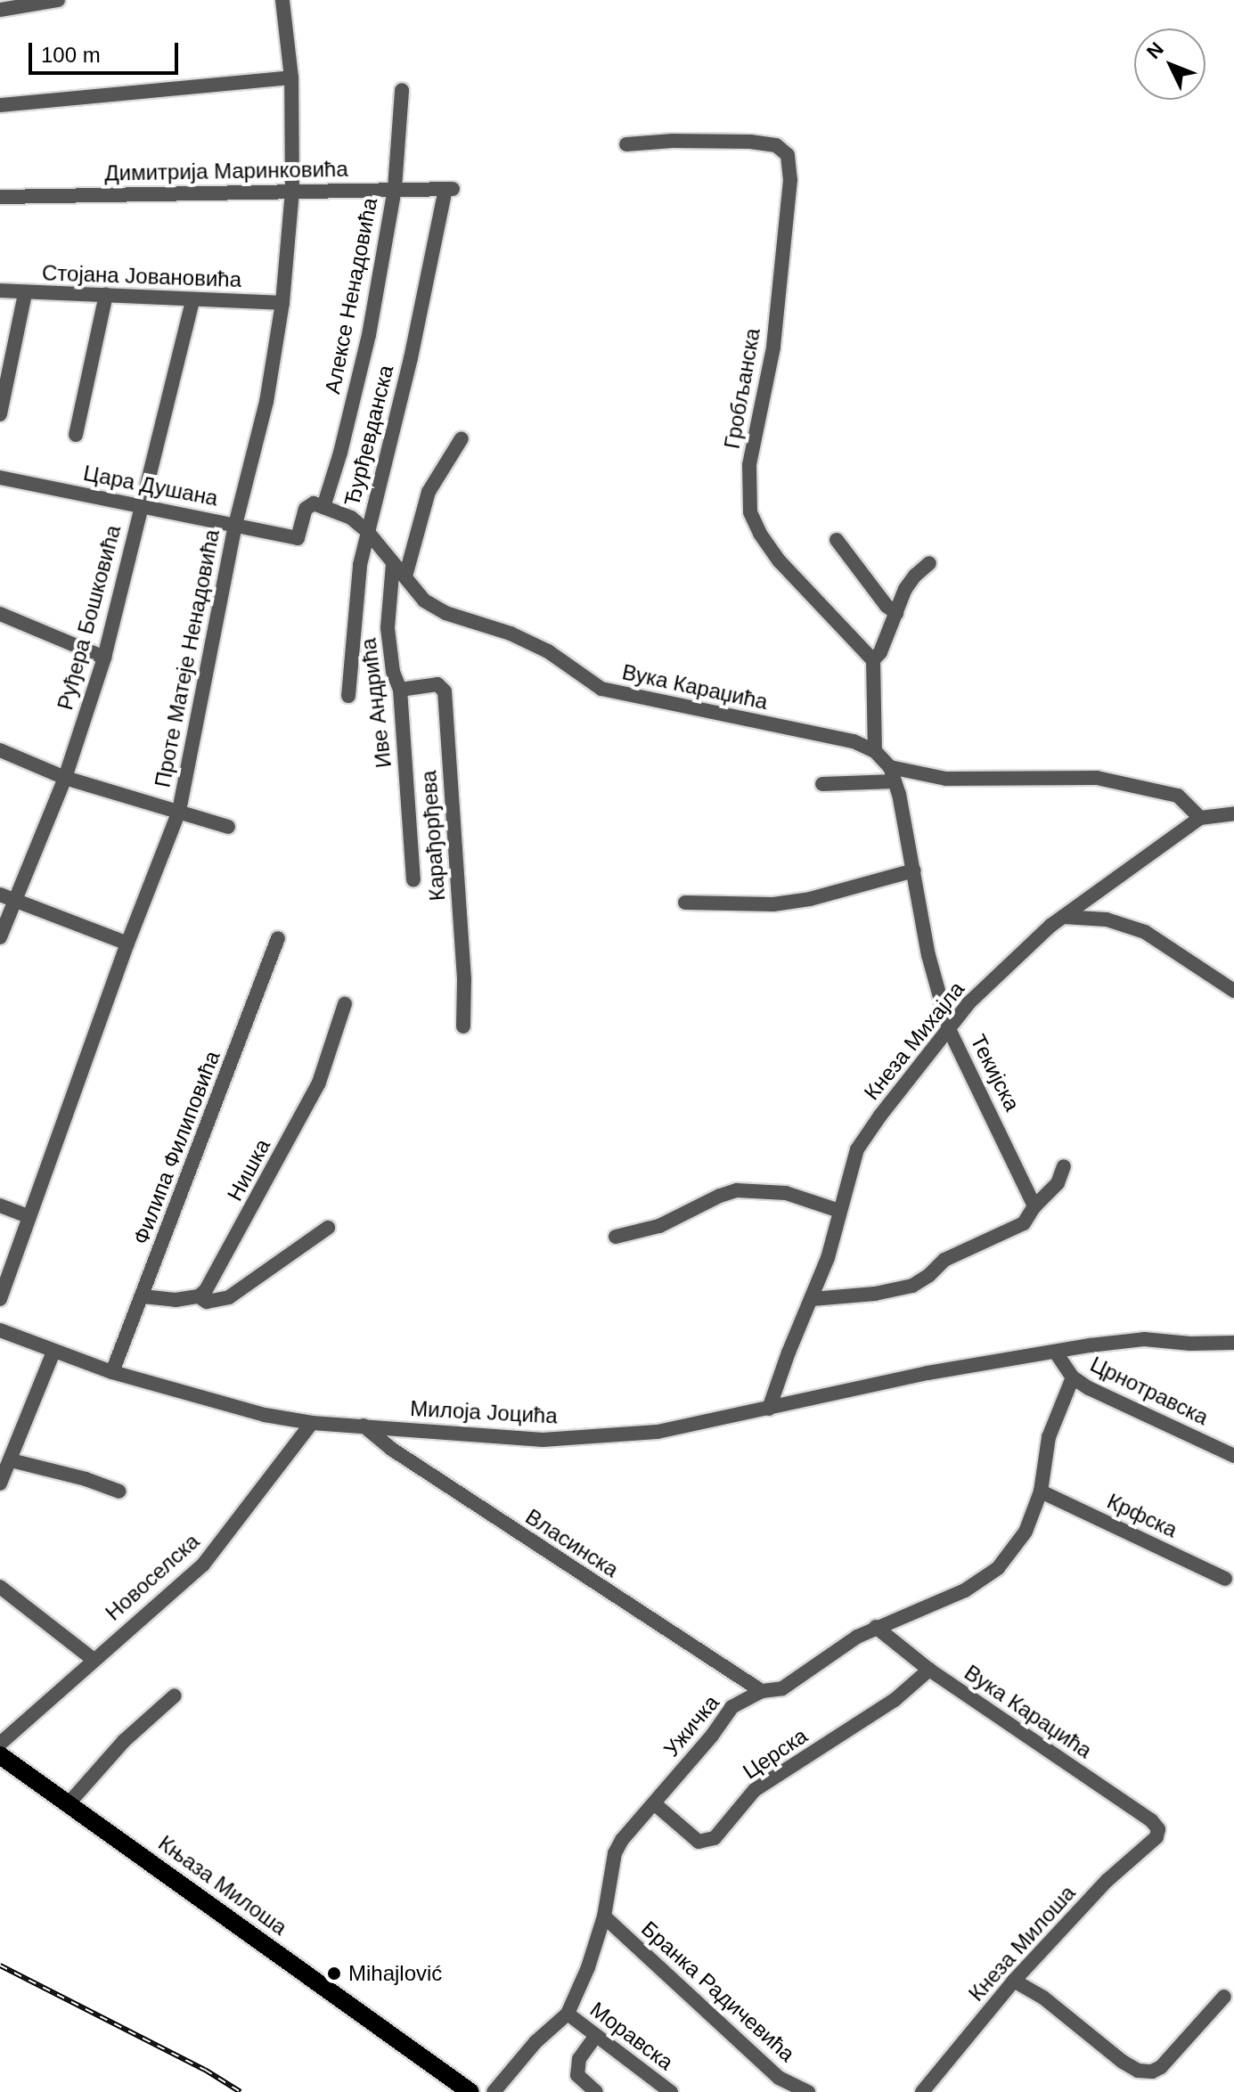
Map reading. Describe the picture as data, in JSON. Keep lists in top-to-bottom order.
{
  "streets": {
    "main road": ["Књаза Милоша"],
    "street": [
      "Димитрија Маринковића",
      "Стојана Јовановића",
      "Алексе Ненадовића",
      "Гробљанска",
      "Ђурђевданска",
      "Цара Душана",
      "Руђера Бошковића",
      "Проте Матеје Ненадовића",
      "Вука Караџића",
      "Иве Андрића",
      "Карађорђева",
      "Кнеза Михајла",
      "Текијска",
      "Филипа Филиповића",
      "Нишка",
      "Црнотравска",
      "Милоја Јоцића",
      "Крфска",
      "Власинска",
      "Новоселска",
      "Ужичка",
      "Церска",
      "Кнеза Милоша",
      "Бранка Радичевића",
      "Моравска"
    ]
  },
  "crossings": [
    ["Димитрија Маринковића", "Алексе Ненадовића"],
    ["Димитрија Маринковића", "Ђурђевданска"],
    ["Димитрија Маринковића", "Проте Матеје Ненадовића"],
    ["Стојана Јовановића", "Руђера Бошковића"],
    ["Стојана Јовановића", "Проте Матеје Ненадовића"],
    ["Алексе Ненадовића", "Цара Душана"],
    ["Алексе Ненадовића", "Вука Караџића"],
    ["Ђурђевданска", "Вука Караџића"],
    ["Цара Душана", "Руђера Бошковића"],
    ["Цара Душана", "Проте Матеје Ненадовића"],
    ["Цара Душана", "Вука Караџића"],
    ["Вука Караџића", "Иве Андрића"],
    ["Вука Караџића", "Ужичка"],
    ["Вука Караџића", "Церска"],
    ["Вука Караџића", "Кнеза Милоша"],
    ["Иве Андрића", "Карађорђева"],
    ["Кнеза Михајла", "Текијска"],
    ["Кнеза Михајла", "Милоја Јоцића"],
    ["Филипа Филиповића", "Милоја Јоцића"],
    ["Црнотравска", "Милоја Јоцића"],
    ["Црнотравска", "Ужичка"],
    ["Милоја Јоцића", "Власинска"],
    ["Милоја Јоцића", "Новоселска"],
    ["Крфска", "Ужичка"],
    ["Власинска", "Ужичка"],
    ["Ужичка", "Церска"],
    ["Ужичка", "Бранка Радичевића"],
    ["Ужичка", "Моравска"]
  ],
  "places": ["Mihajlović"],
  "scale_bar": "100 m",
  "north": "top left"
}
